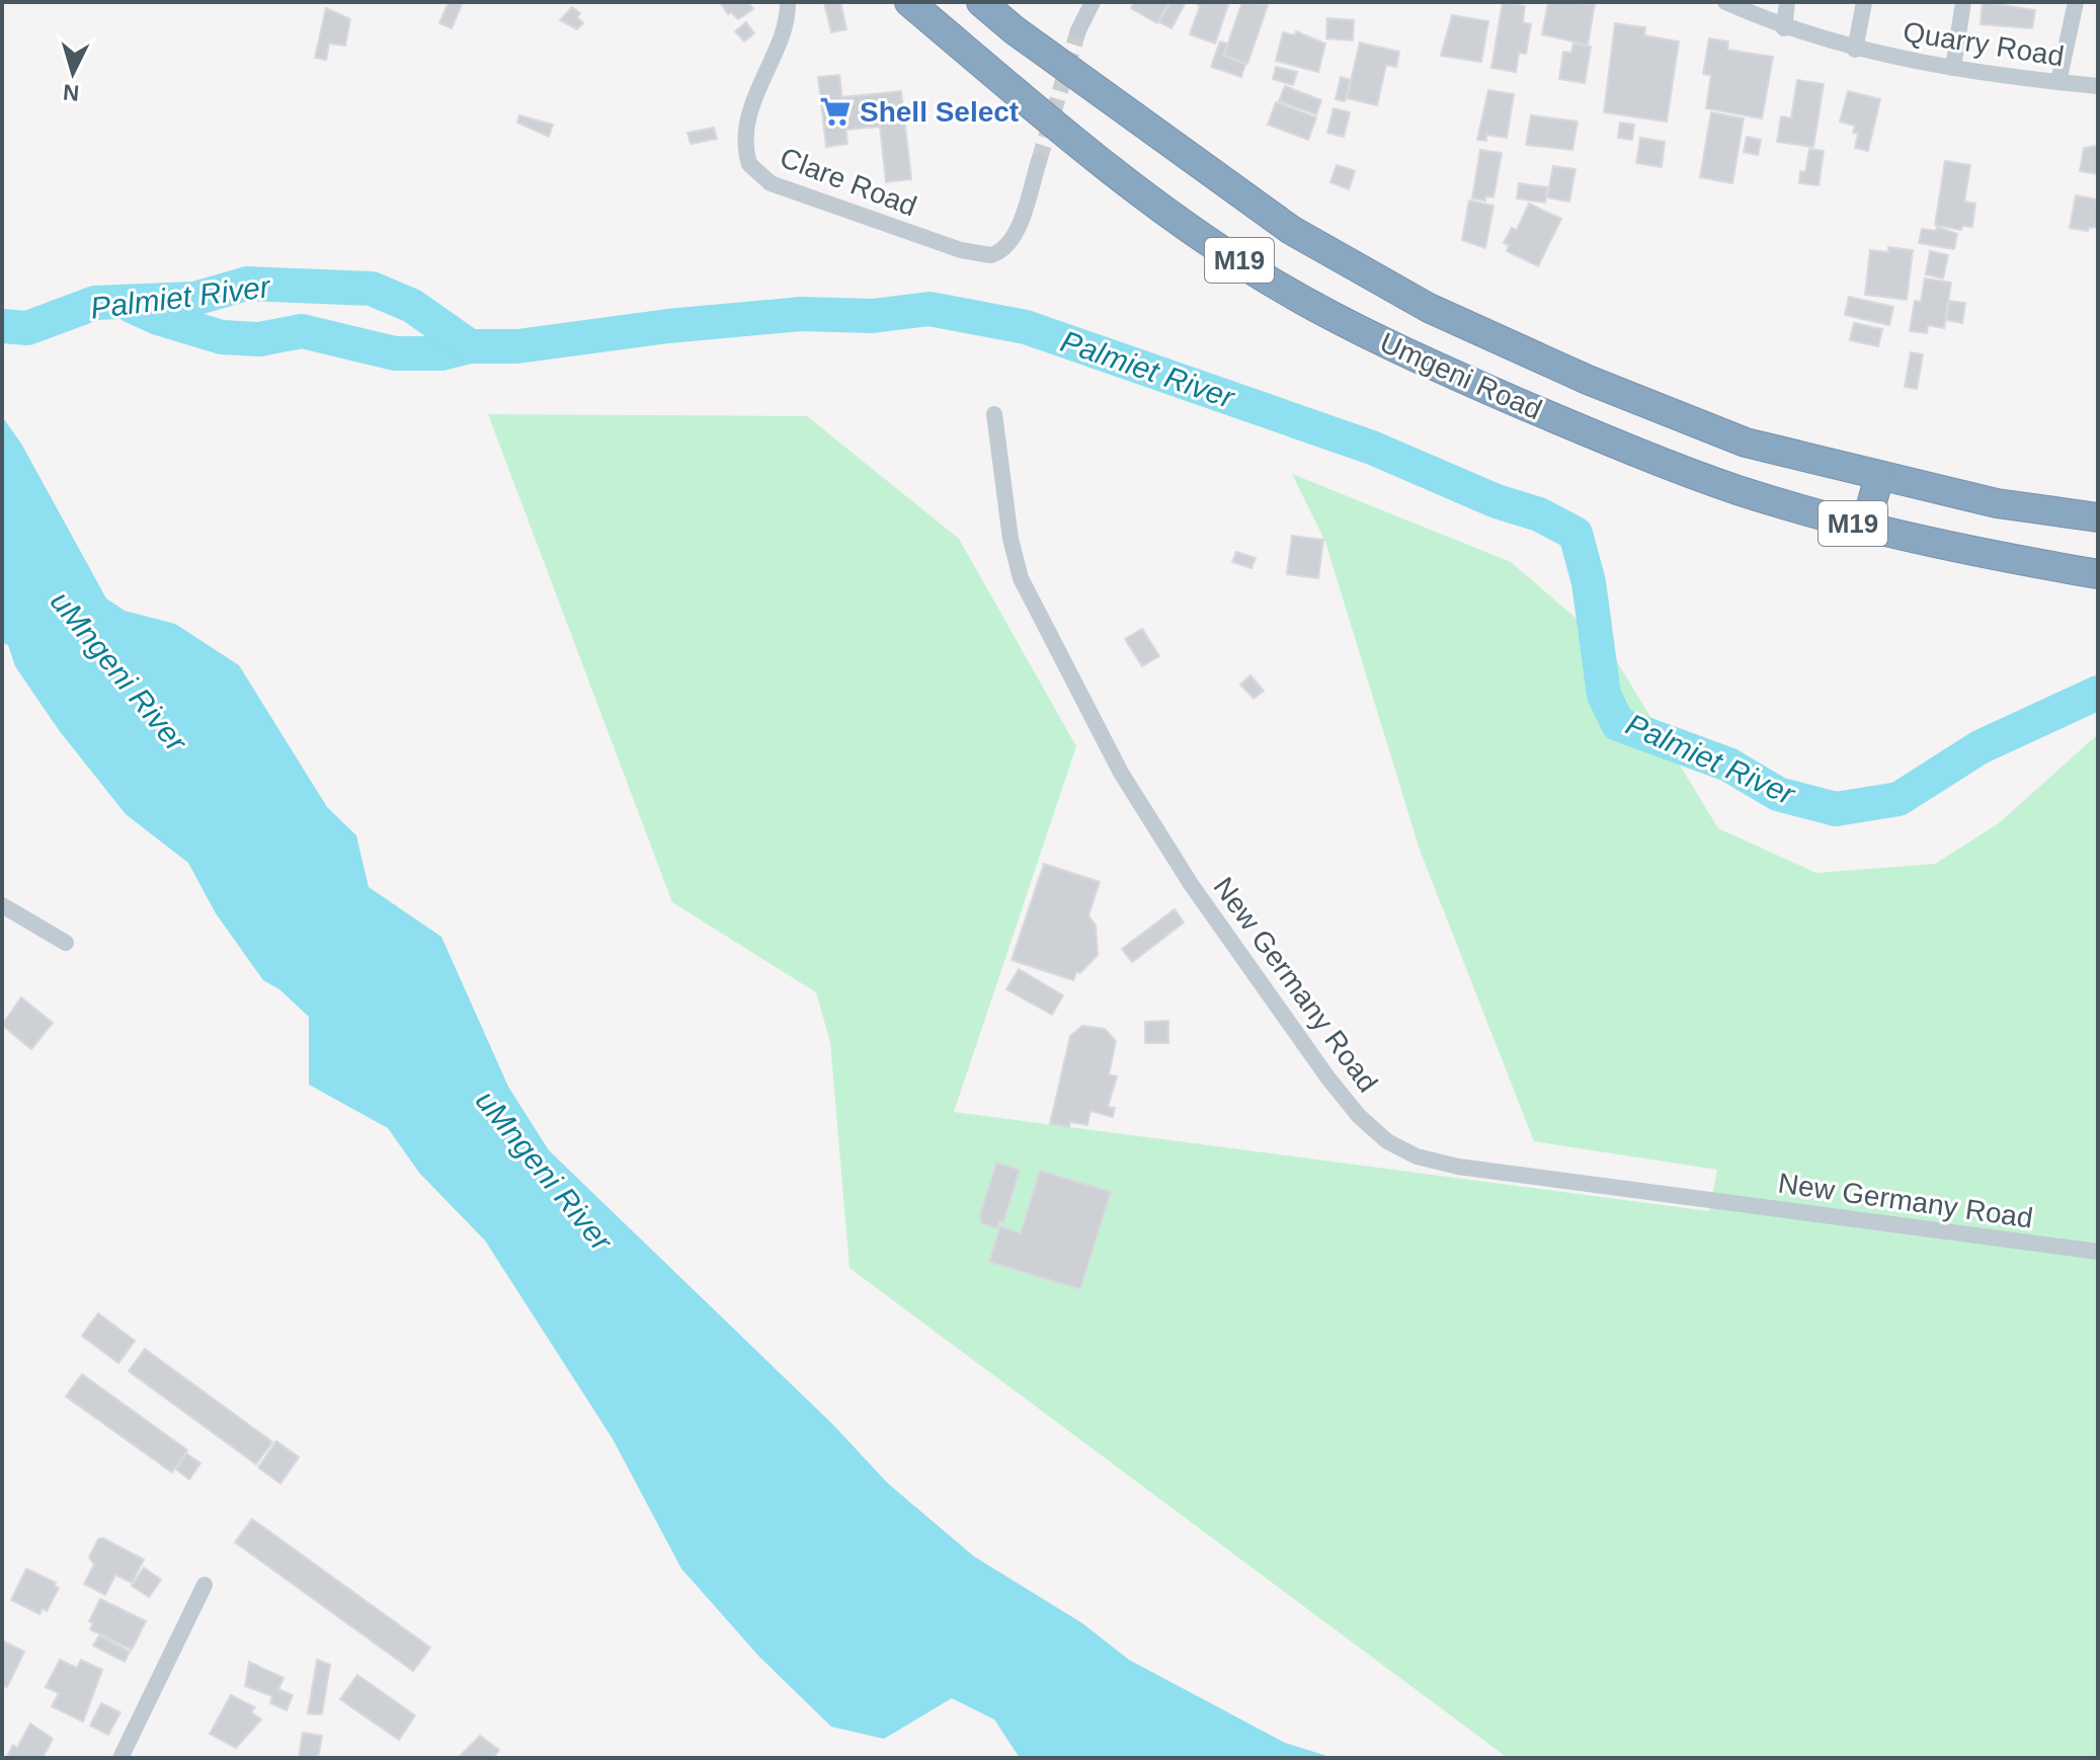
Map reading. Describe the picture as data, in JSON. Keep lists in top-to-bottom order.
{
  "streets": {
    "highway": ["M19", "Umgeni Road"],
    "street": ["Quarry Road", "Clare Road", "New Germany Road"]
  },
  "water": ["Palmiet River", "uMngeni River"],
  "places": {
    "supermarket": ["Shell Select"]
  },
  "north": "bottom"
}
